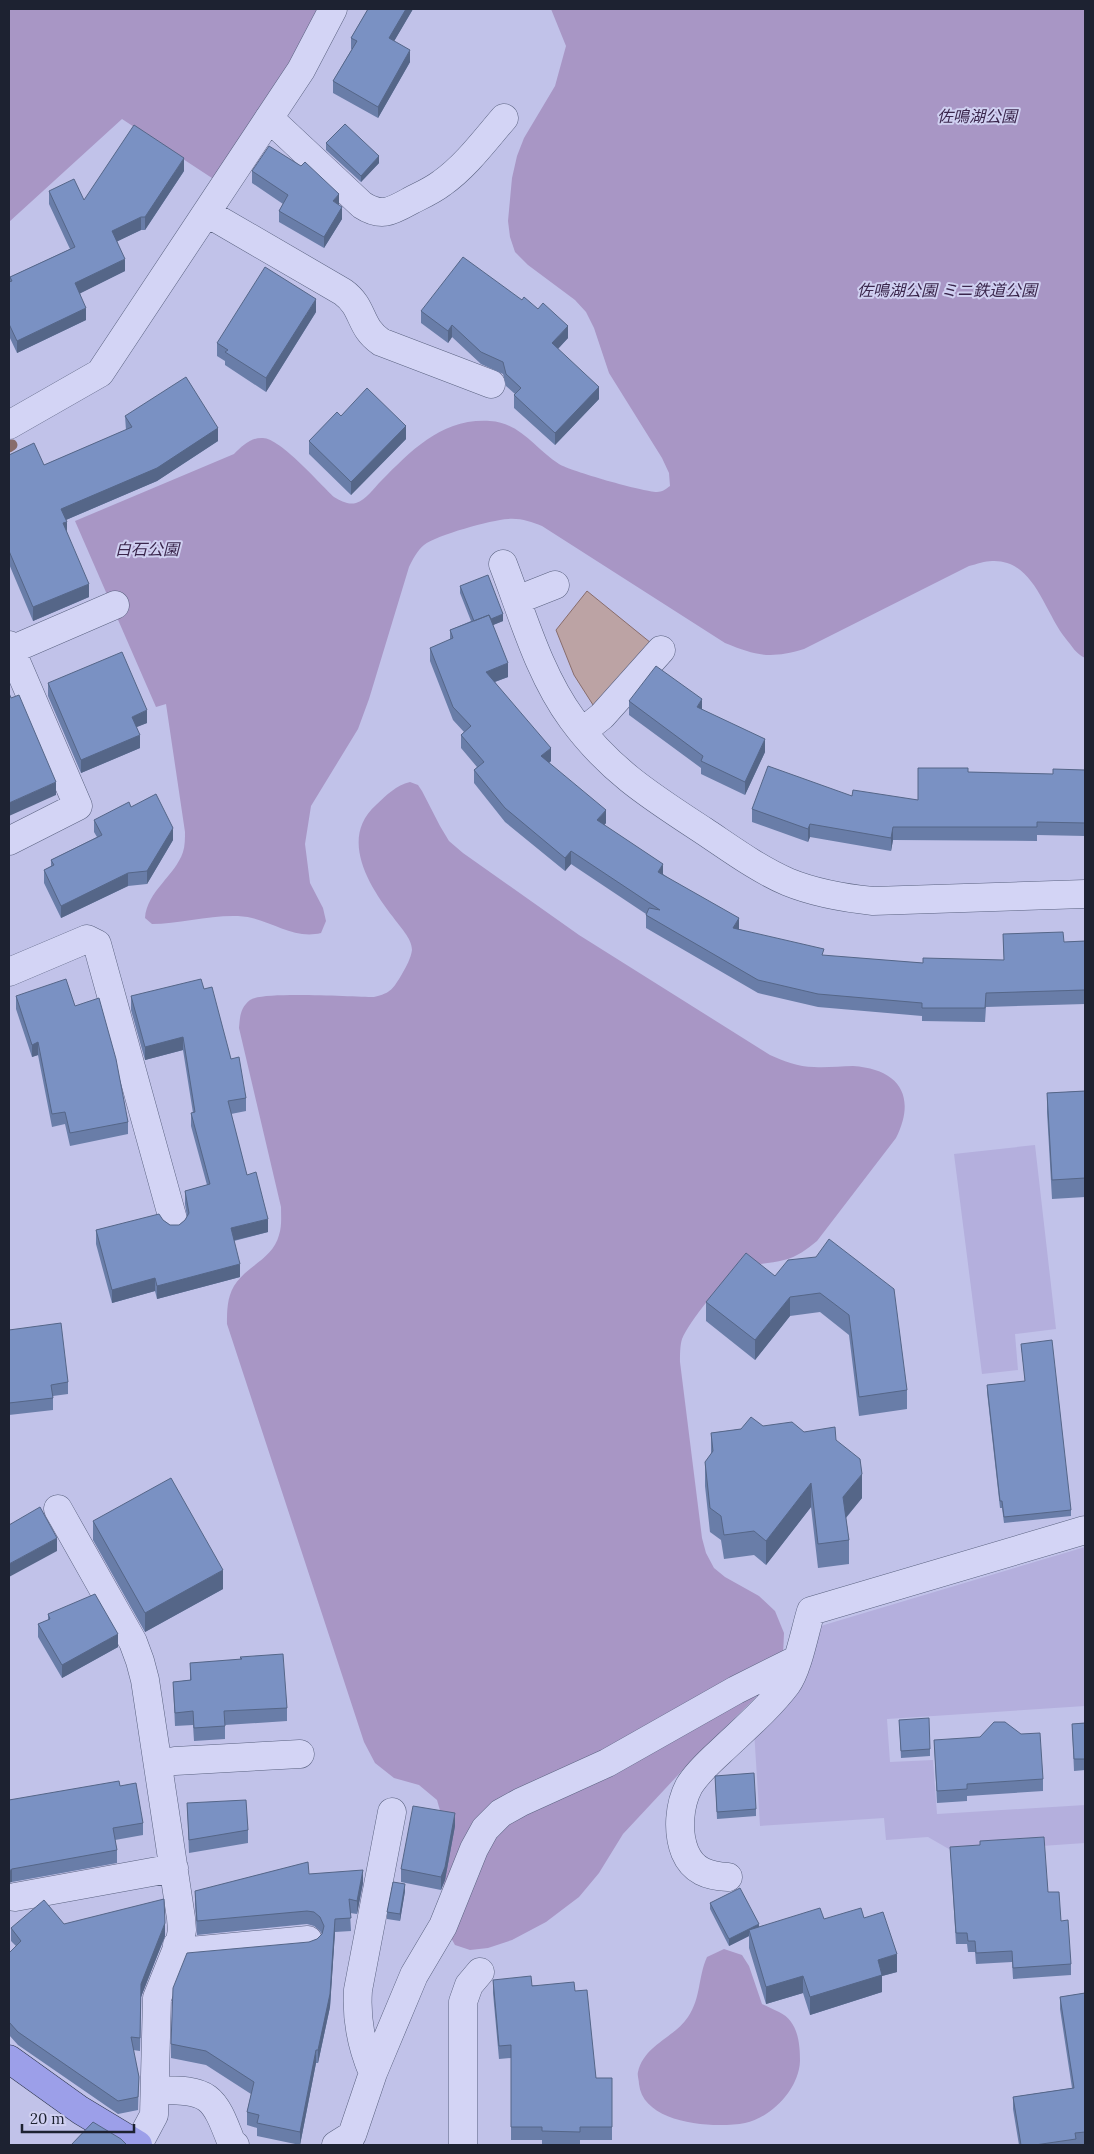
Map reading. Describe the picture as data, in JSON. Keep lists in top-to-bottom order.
{
  "parks": ["佐鳴湖公園", "佐鳴湖公園 ミニ鉄道公園", "白石公園"],
  "scale_bar": "20 m"
}
